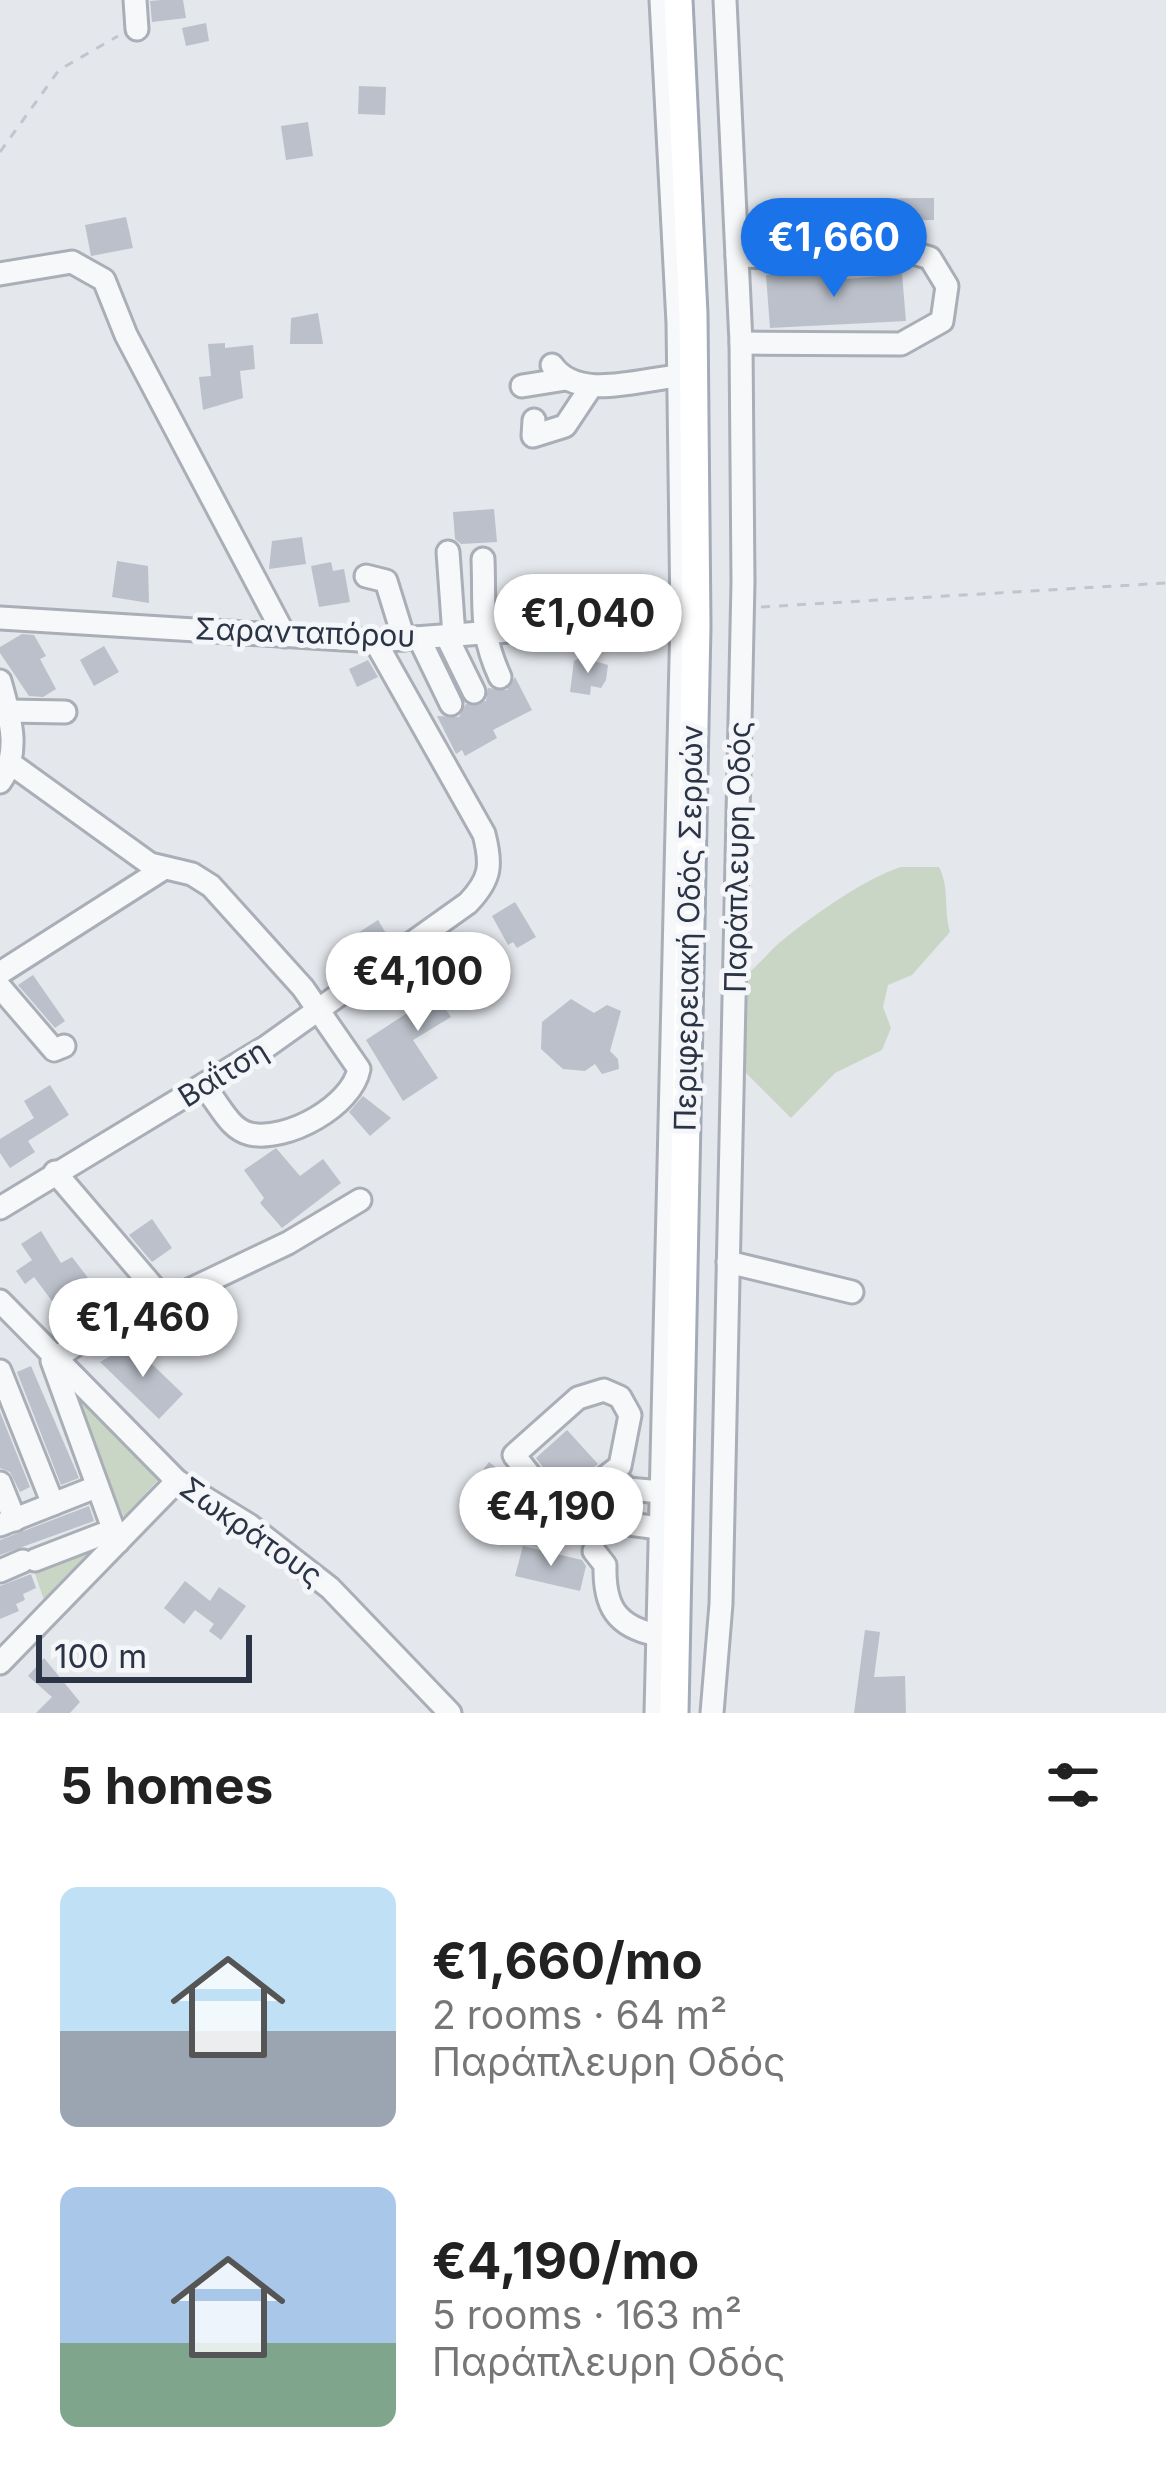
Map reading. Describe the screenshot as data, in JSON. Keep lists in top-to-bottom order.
{
  "streets": {
    "main road": ["Περιφερειακή Οδός Σερρών"],
    "street": [
      "Σαρανταπόρου",
      "Παράπλευρη Οδός",
      "Βαΐτση",
      "Σωκράτους"
    ]
  },
  "crossings": [
    ["Σαρανταπόρου", "Παράπλευρη Οδός"],
    ["Σαρανταπόρου", "Βαΐτση"]
  ],
  "scale_bar": "100 m",
  "page": {
    "price": [
      "€1,660",
      "€1,040",
      "€4,100",
      "€1,460",
      "€4,190"
    ],
    "scale": "100 m",
    "heading": "5 homes",
    "list": [
      {
        "name": "€1,660/mo",
        "note": "2 rooms · 64 m² · Παράπλευρη Οδός"
      },
      {
        "name": "€4,190/mo",
        "note": "5 rooms · 163 m² · Παράπλευρη Οδός"
      }
    ]
  }
}
